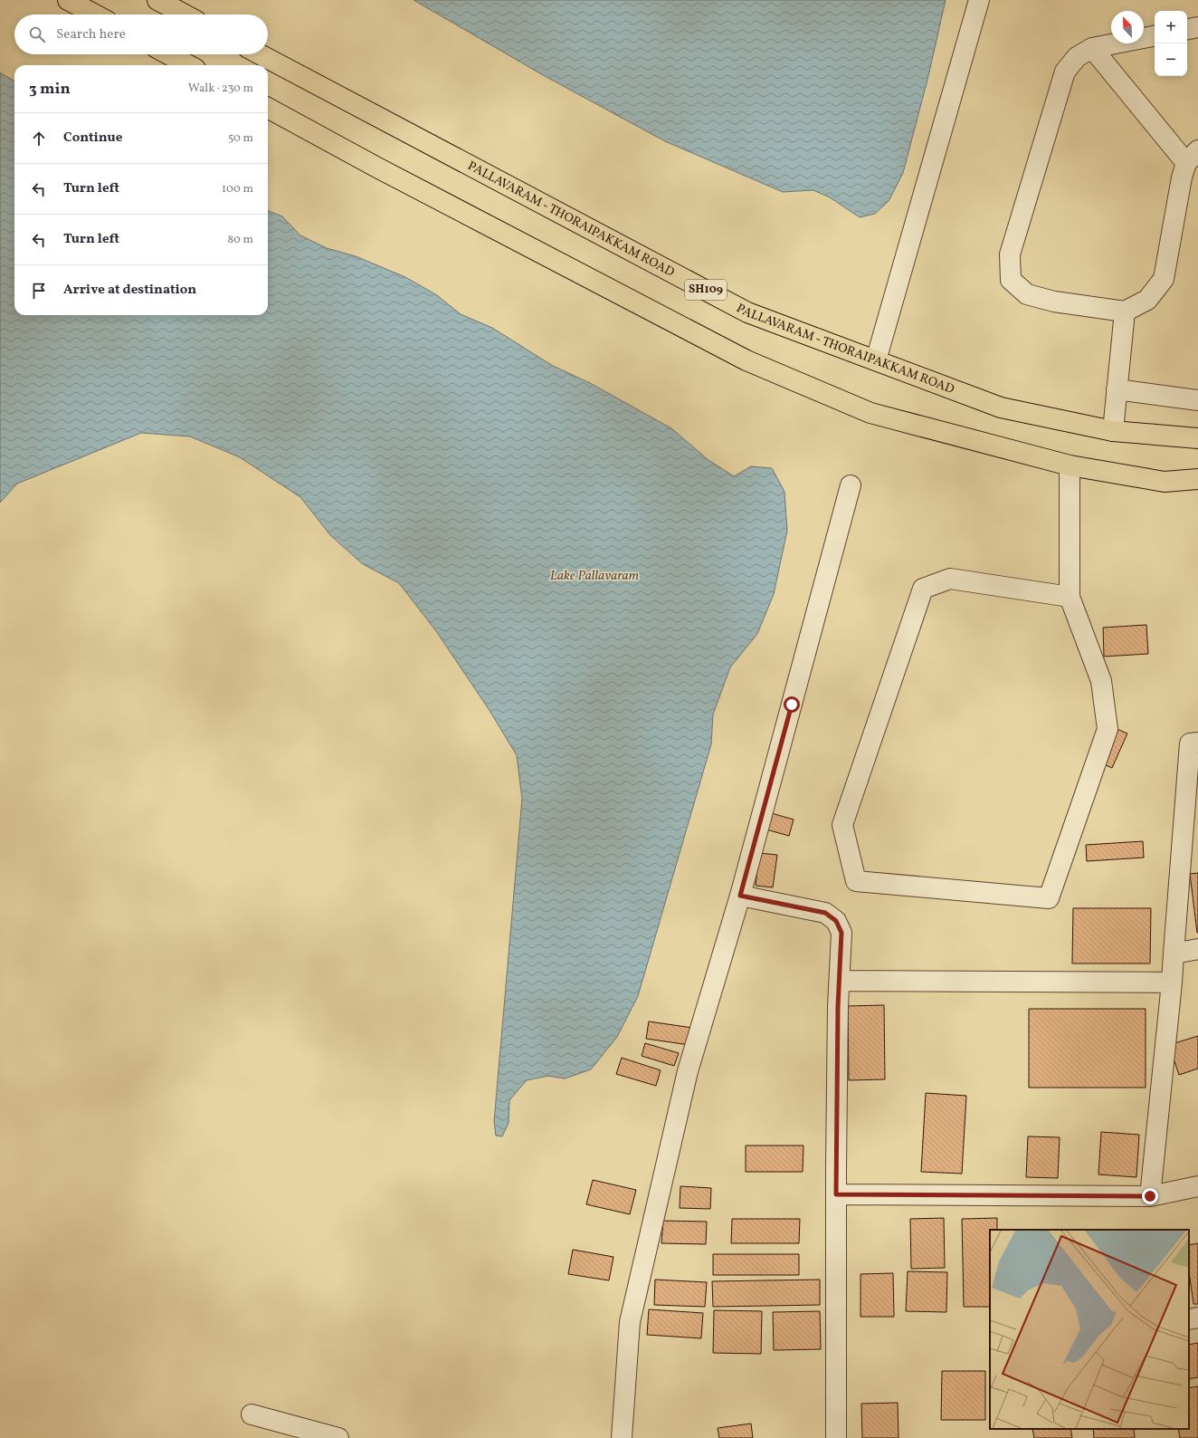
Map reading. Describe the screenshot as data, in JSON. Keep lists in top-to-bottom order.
{
  "streets": {
    "main road": ["PALLAVARAM - THORAIPAKKAM ROAD", "SH109"]
  },
  "water": ["Lake Pallavaram"],
  "north": "top left",
  "page": {
    "map_buttons": ["+", "−"],
    "search": "Search here",
    "heading": ["3 min", "Walk · 230 m"],
    "list": [
      ["Continue", "50 m"],
      ["Turn left", "100 m"],
      ["Turn left", "80 m"],
      "Arrive at destination"
    ]
  }
}
